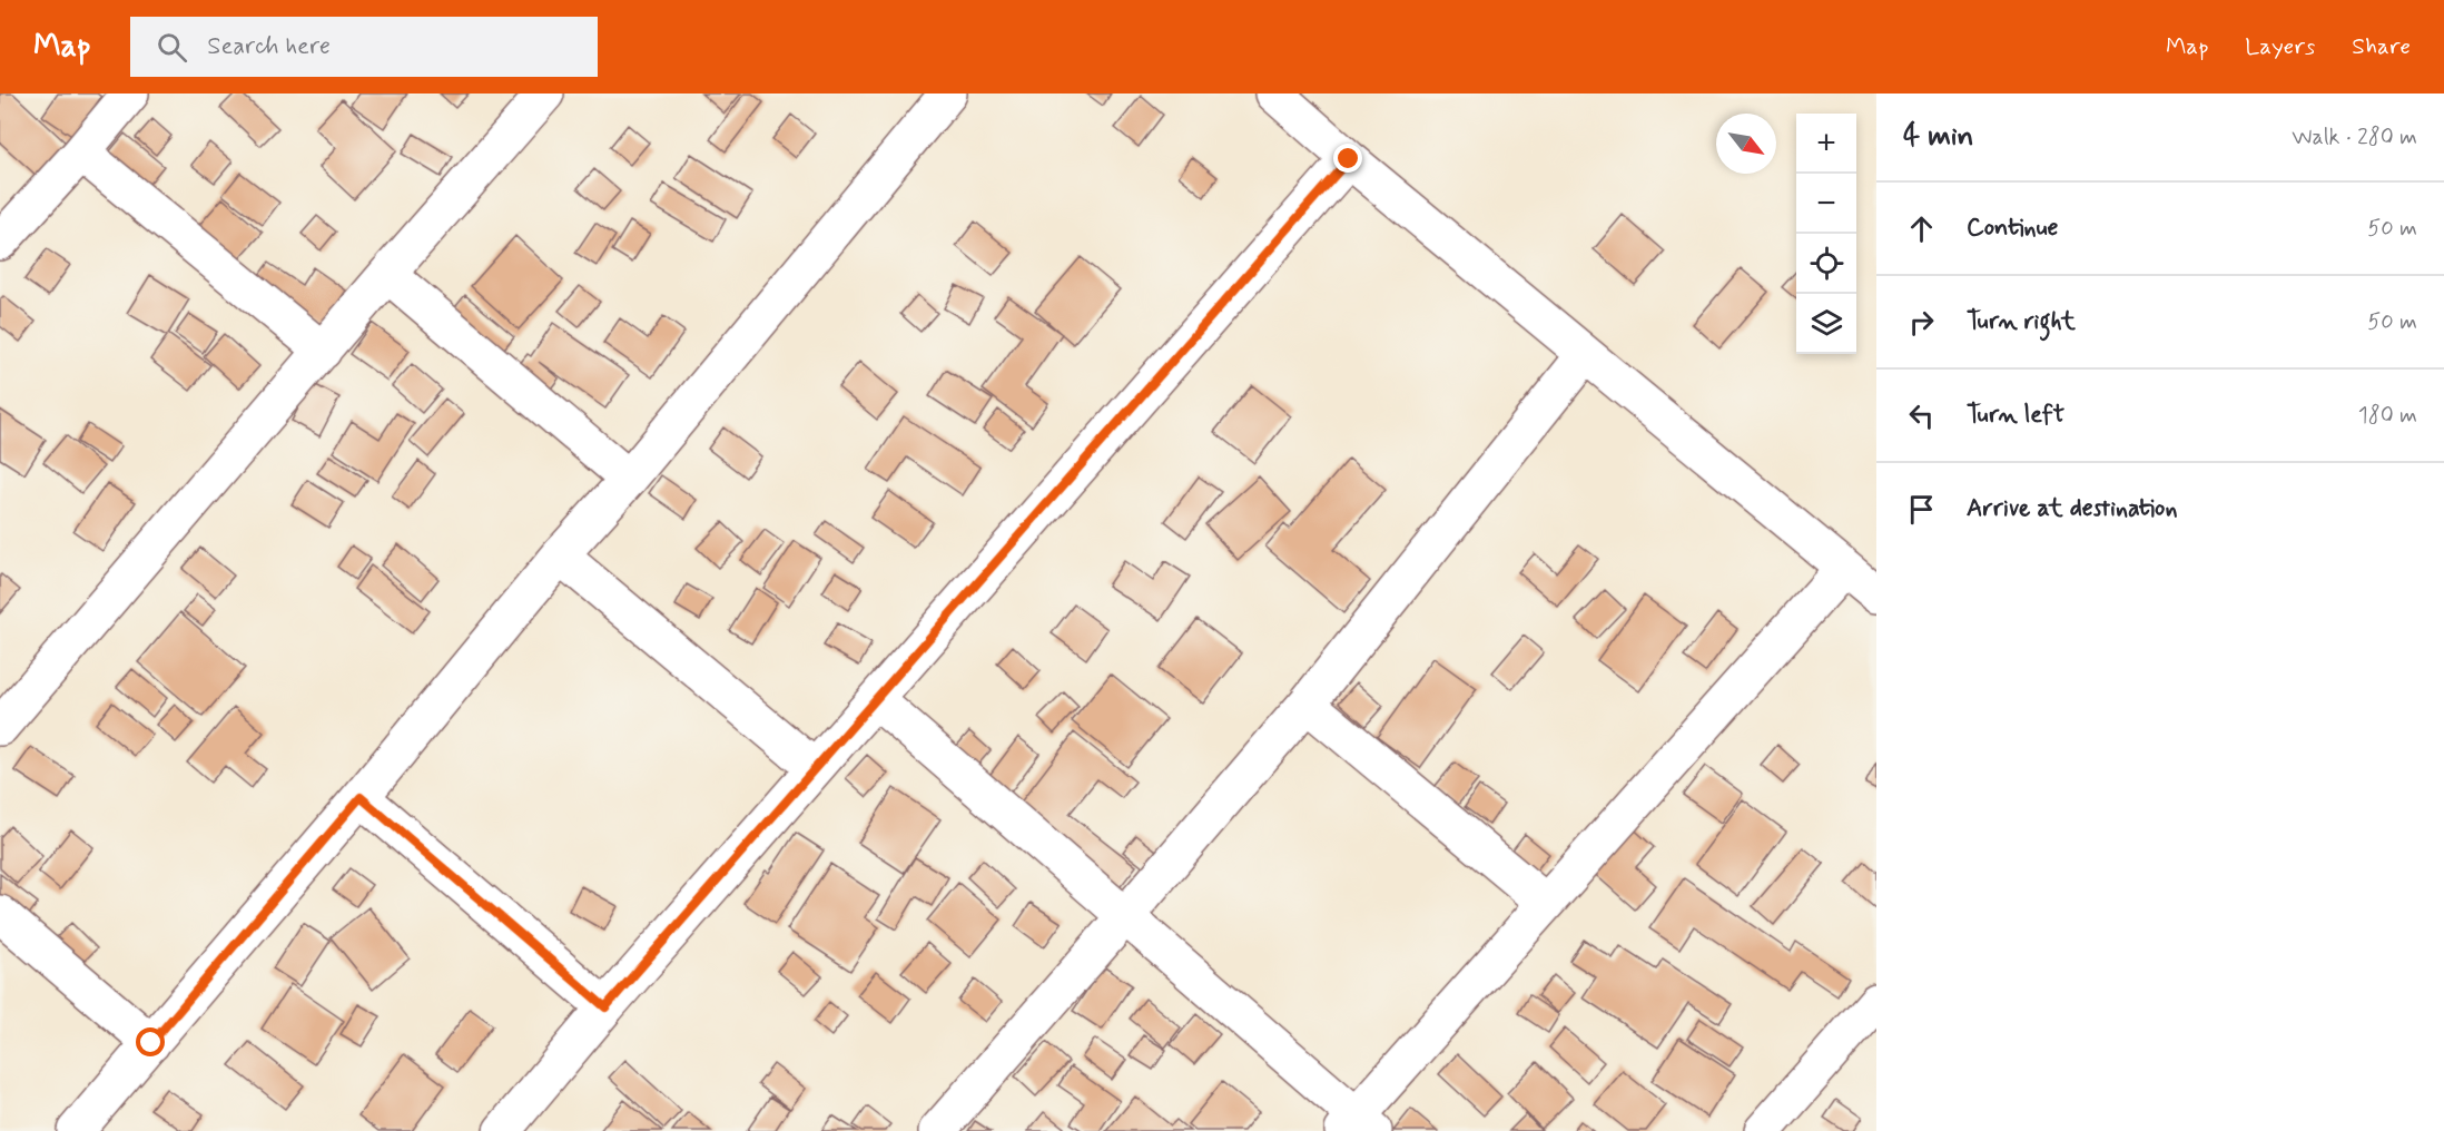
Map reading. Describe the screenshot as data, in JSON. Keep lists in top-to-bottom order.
{
  "north": "bottom right",
  "page": {
    "header": "Map",
    "search": "Search here",
    "nav": ["Map", "Layers", "Share"],
    "heading": ["4 min", "Walk · 280 m"],
    "map_buttons": ["+", "−"],
    "list": [
      ["Continue", "50 m"],
      ["Turn right", "50 m"],
      ["Turn left", "180 m"],
      "Arrive at destination"
    ]
  }
}
